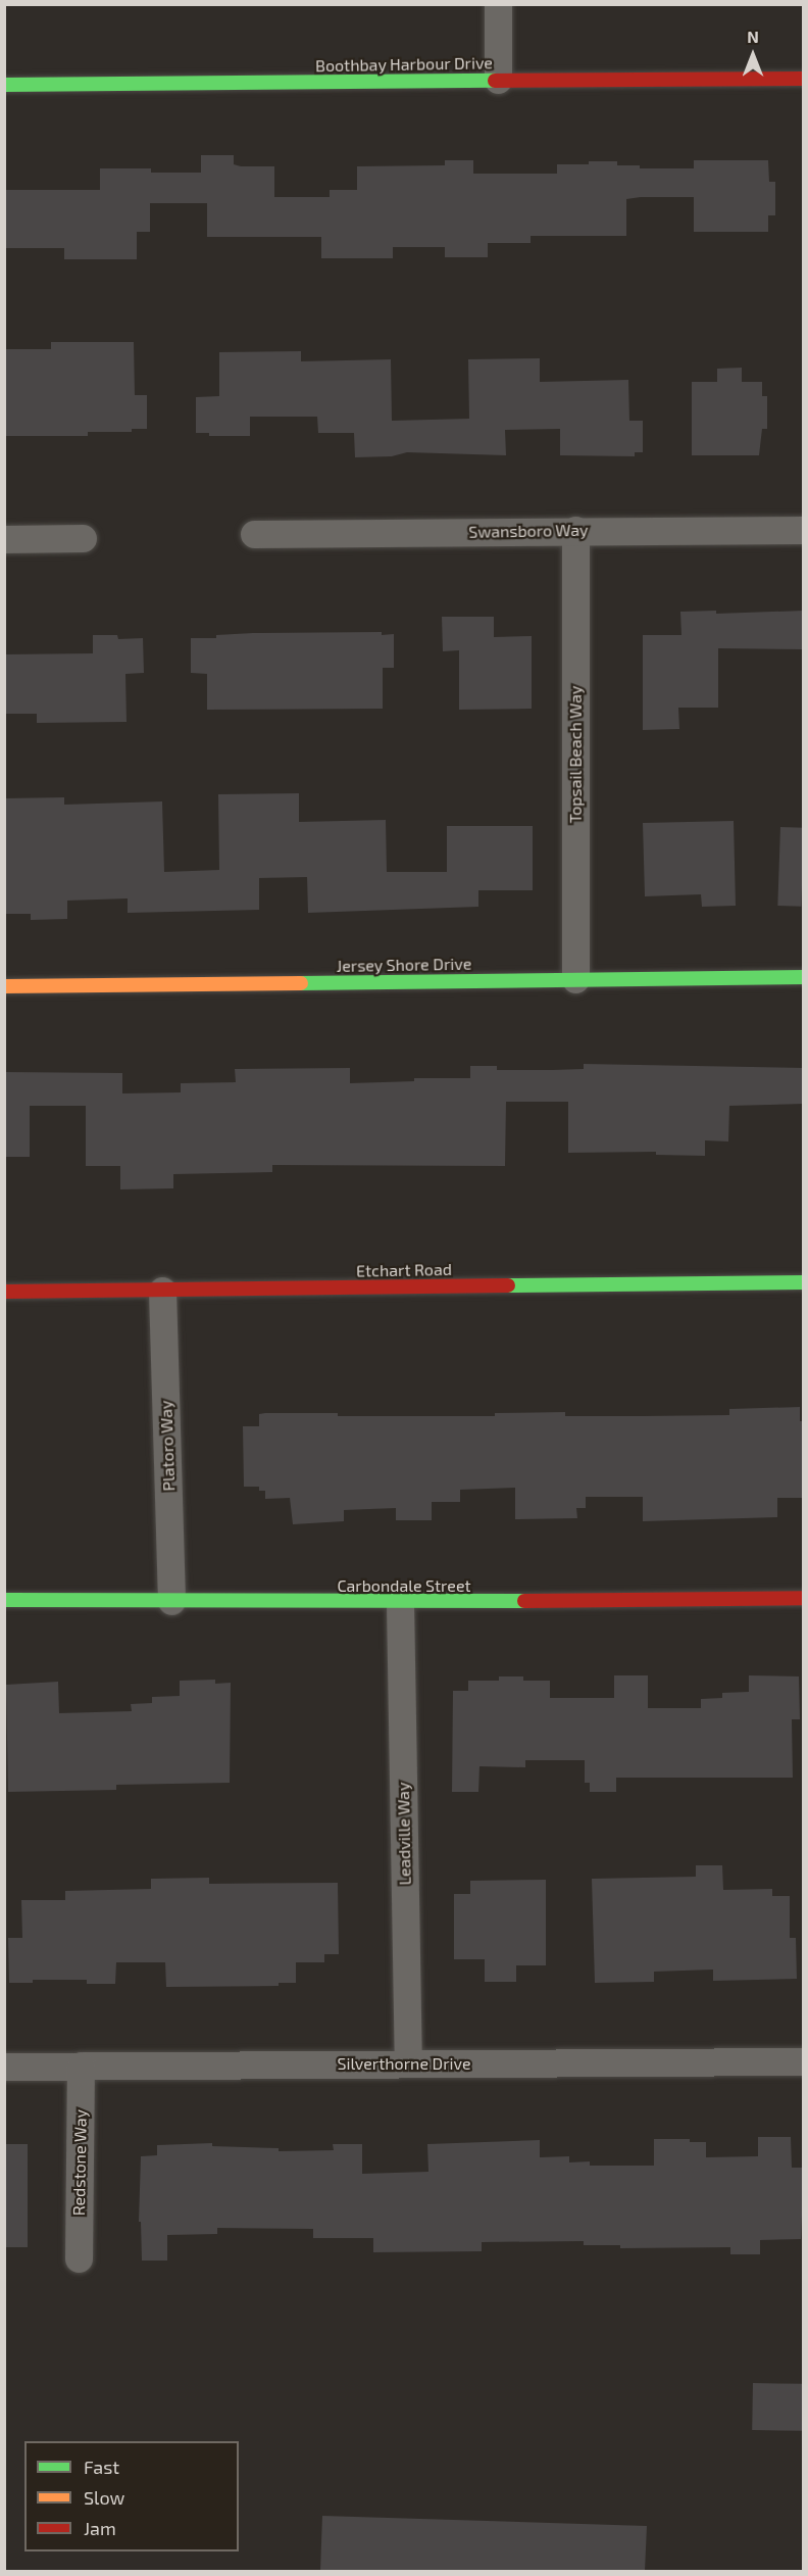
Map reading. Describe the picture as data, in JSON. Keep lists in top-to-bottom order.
{
  "streets": {
    "street": [
      "Boothbay Harbour Drive",
      "Swansboro Way",
      "Topsail Beach Way",
      "Jersey Shore Drive",
      "Etchart Road",
      "Platoro Way",
      "Carbondale Street",
      "Leadville Way",
      "Silverthorne Drive",
      "Redstone Way"
    ]
  },
  "crossings": [
    ["Swansboro Way", "Topsail Beach Way"],
    ["Topsail Beach Way", "Jersey Shore Drive"],
    ["Etchart Road", "Platoro Way"],
    ["Platoro Way", "Carbondale Street"],
    ["Carbondale Street", "Leadville Way"],
    ["Leadville Way", "Silverthorne Drive"],
    ["Silverthorne Drive", "Redstone Way"]
  ],
  "legend": ["Fast", "Slow", "Jam"],
  "north": "top"
}
